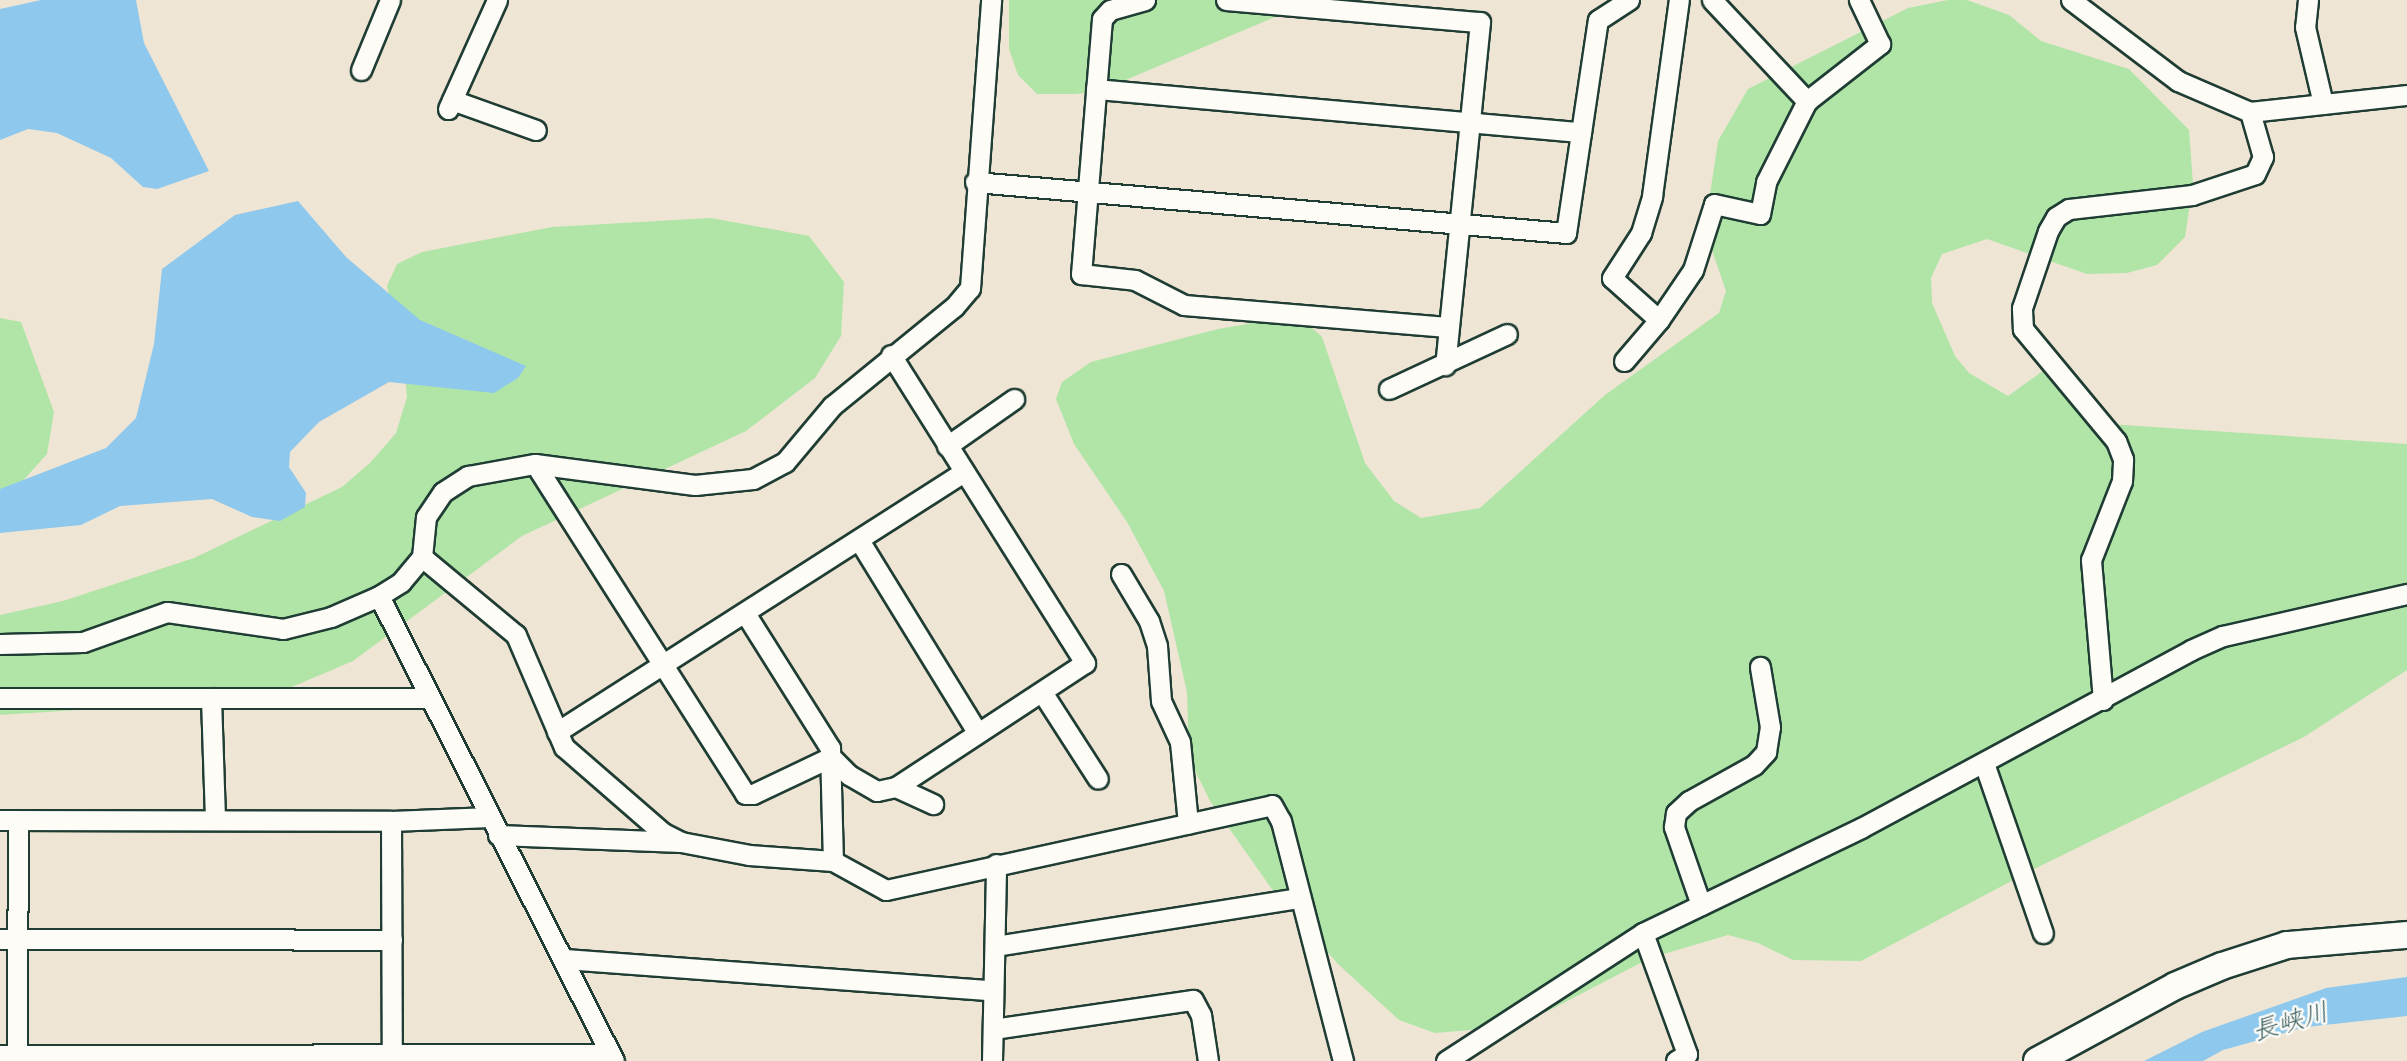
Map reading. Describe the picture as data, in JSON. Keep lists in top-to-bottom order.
{
  "water": ["長峡川"]
}
